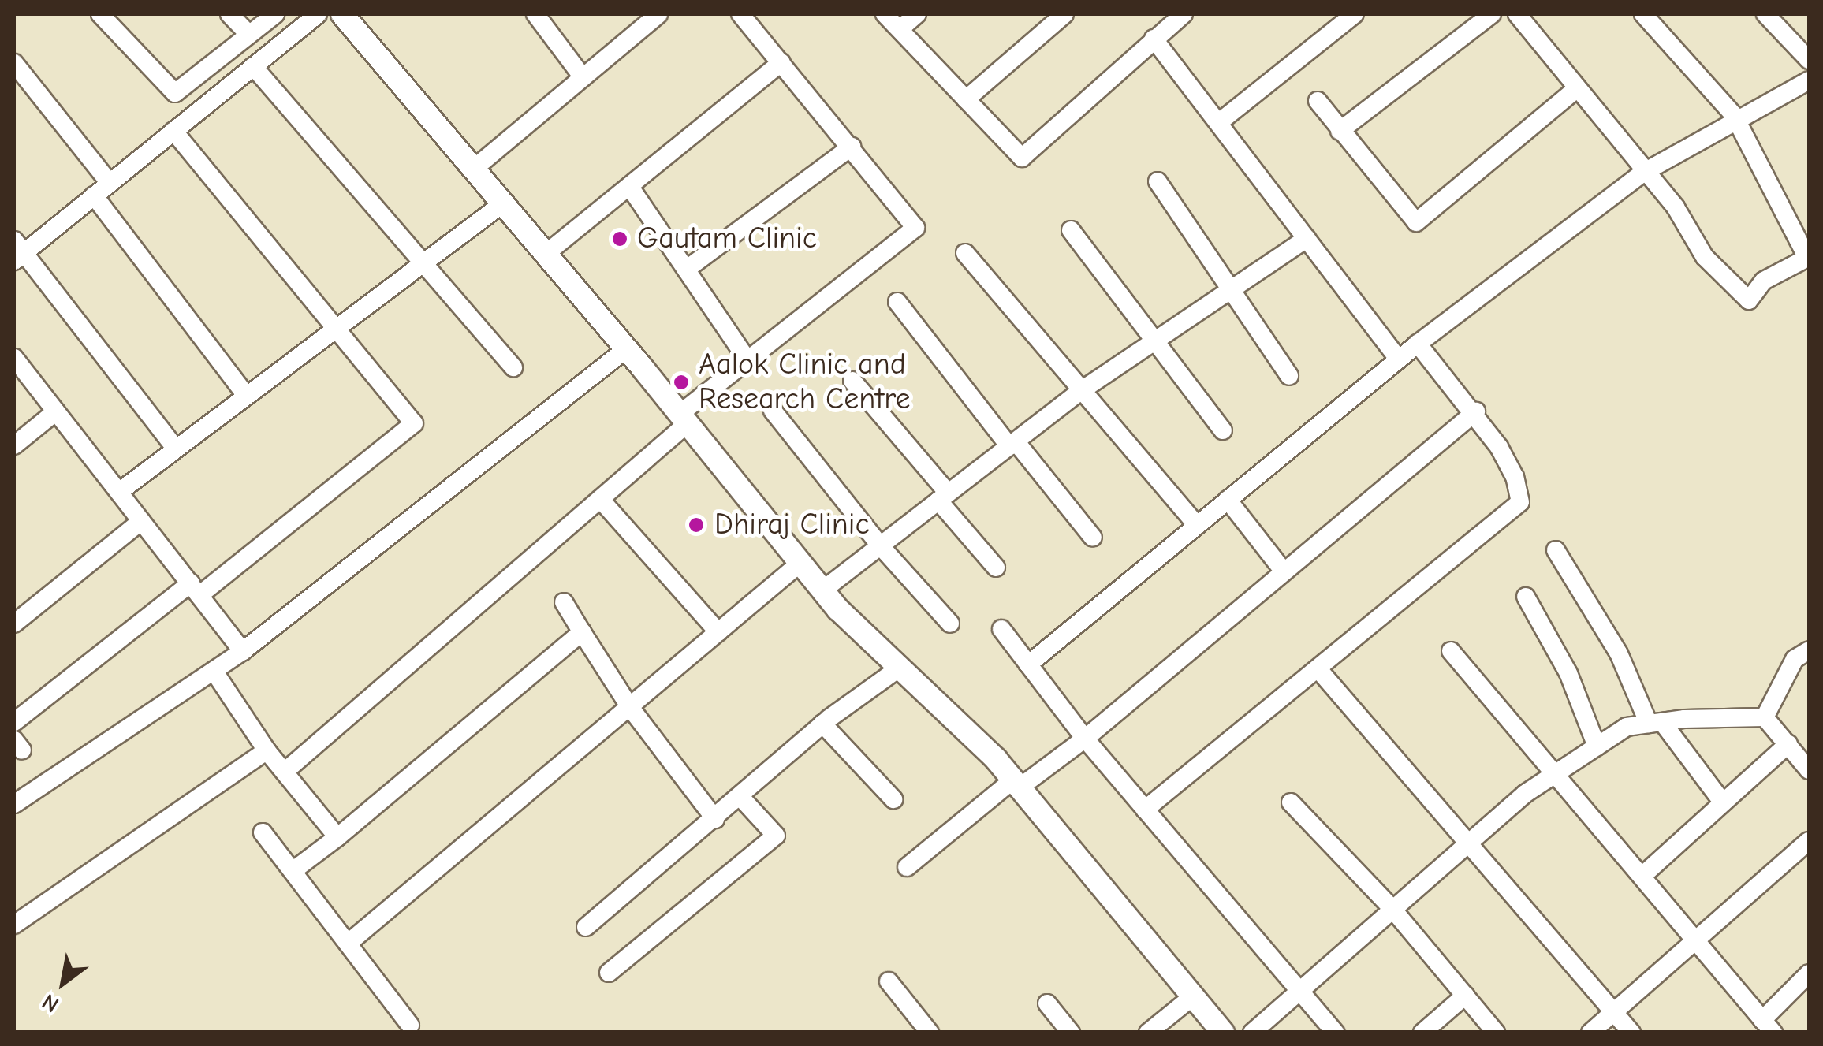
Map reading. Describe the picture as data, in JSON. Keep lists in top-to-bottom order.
{
  "places": ["Gautam Clinic", "Aalok Clinic and Research Centre", "Dhiraj Clinic"],
  "north": "bottom left"
}
